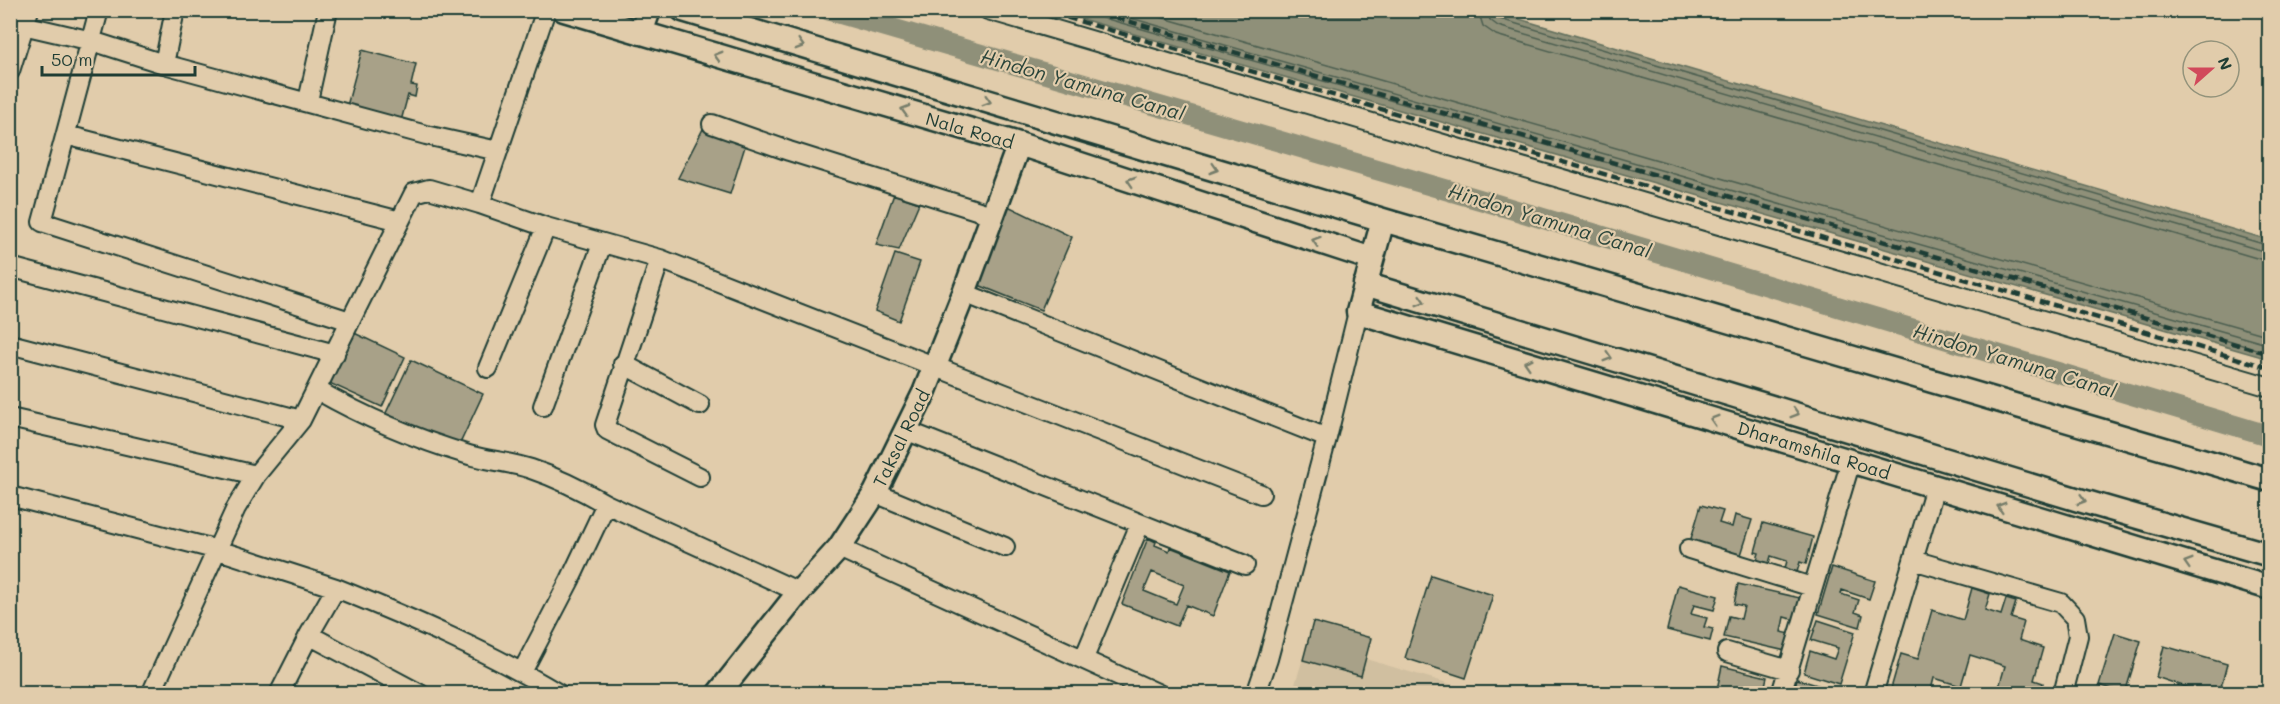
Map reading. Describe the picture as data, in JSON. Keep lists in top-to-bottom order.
{
  "streets": {
    "street": ["Nala Road", "Taksal Road", "Dharamshila Road"]
  },
  "crossings": [
    ["Nala Road", "Taksal Road"]
  ],
  "water": ["Hindon Yamuna Canal"],
  "scale_bar": "50 m",
  "north": "right"
}
